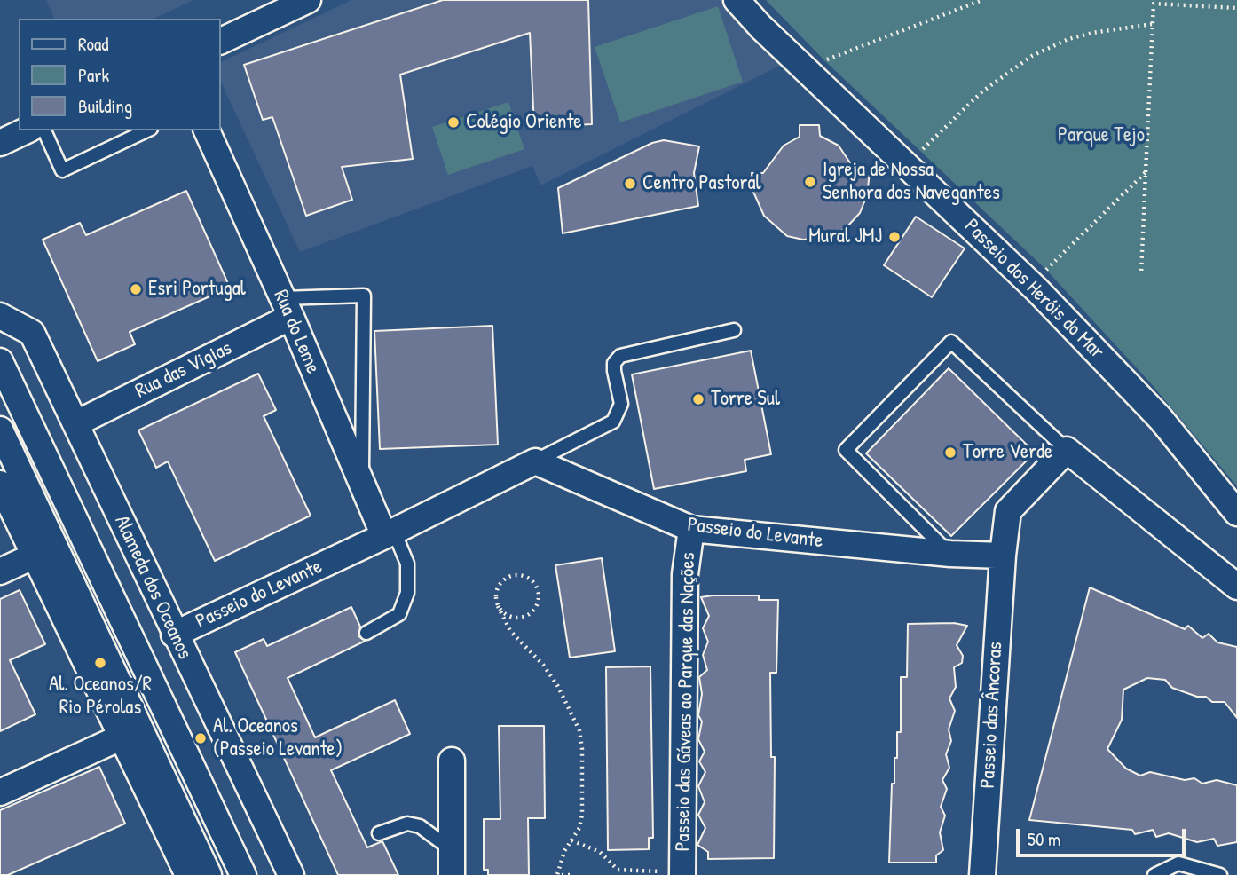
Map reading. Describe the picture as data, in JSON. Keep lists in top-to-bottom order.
{
  "streets": {
    "street": [
      "Passeio dos Heróis do Mar",
      "Rua do Leme",
      "Rua das Vigias",
      "Passeio do Levante",
      "Alameda dos Oceanos",
      "Passeio das Gáveas ao Parque das Nações",
      "Passeio das Âncoras"
    ]
  },
  "crossings": [
    ["Rua do Leme", "Rua das Vigias"],
    ["Rua do Leme", "Passeio do Levante"],
    ["Rua das Vigias", "Alameda dos Oceanos"],
    ["Passeio do Levante", "Alameda dos Oceanos"],
    ["Passeio do Levante", "Passeio das Gáveas ao Parque das Nações"],
    ["Passeio do Levante", "Passeio das Âncoras"]
  ],
  "parks": ["Parque Tejo"],
  "places": [
    "Colégio Oriente",
    "Igreja de Nossa Senhora dos Navegantes",
    "Centro Pastoral",
    "Mural JMJ",
    "Esri Portugal",
    "Torre Sul",
    "Torre Verde",
    "Al. Oceanos/R Rio Pérolas",
    "Al. Oceanos (Passeio Levante)"
  ],
  "legend": ["Road", "Park", "Building"],
  "scale_bar": "50 m"
}
